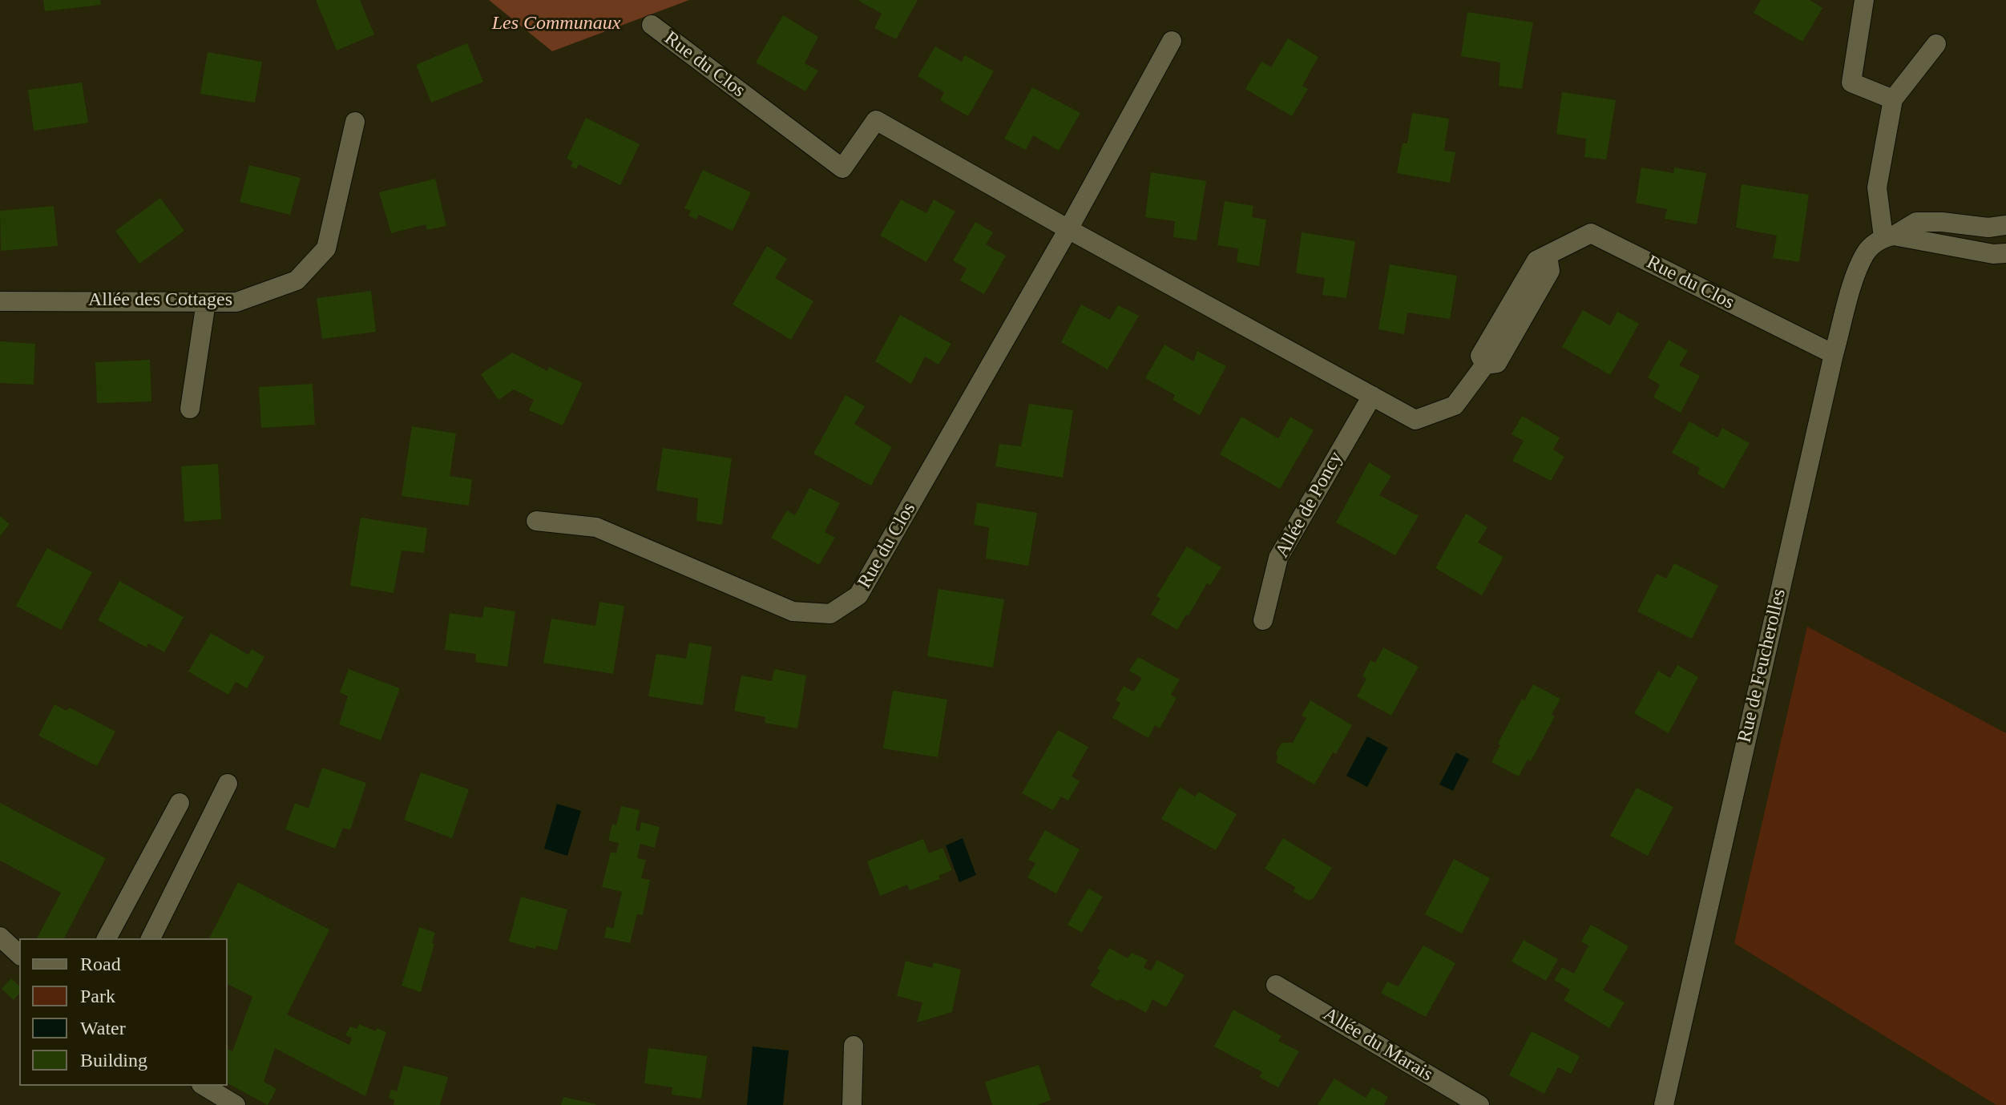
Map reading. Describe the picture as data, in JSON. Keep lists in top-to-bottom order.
{
  "streets": {
    "street": [
      "Rue du Clos",
      "Allée des Cottages",
      "Allée de Poncy",
      "Rue de Feucherolles",
      "Allée du Marais"
    ]
  },
  "crossings": [
    ["Rue du Clos", "Allée de Poncy"],
    ["Rue du Clos", "Rue de Feucherolles"]
  ],
  "parks": ["Les Communaux"],
  "legend": [
    "Road",
    "Park",
    "Water",
    "Building"
  ]
}
